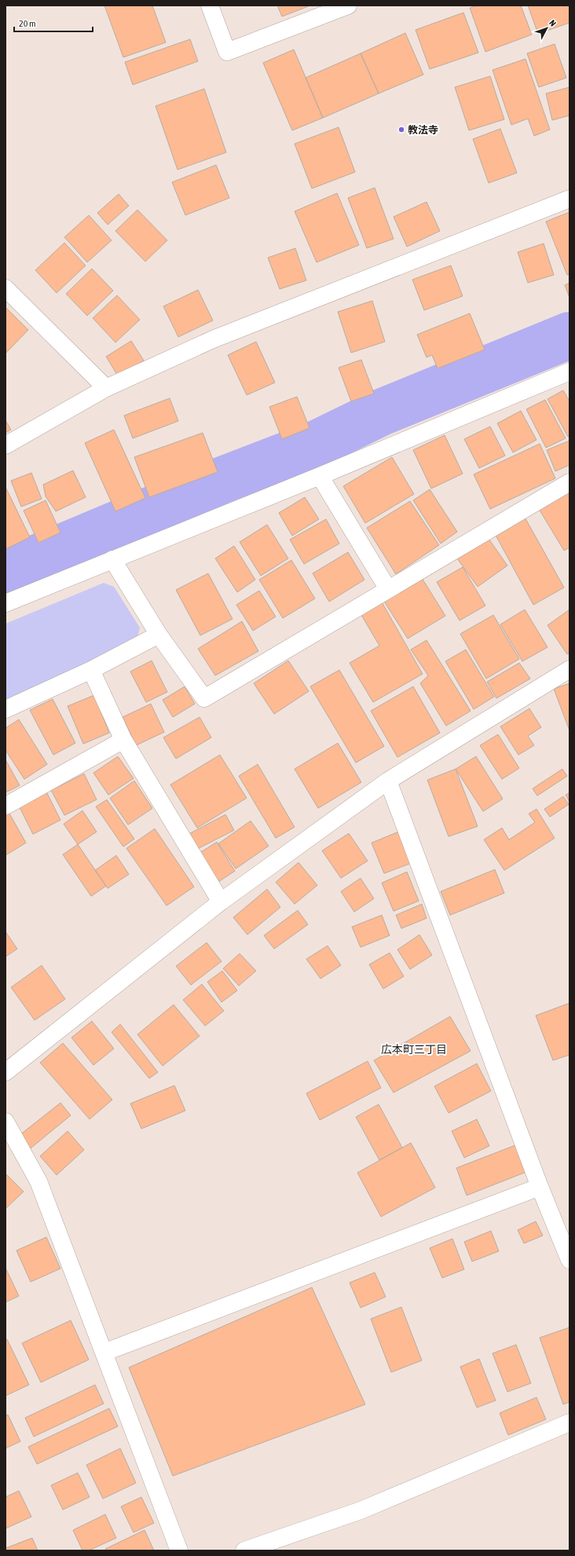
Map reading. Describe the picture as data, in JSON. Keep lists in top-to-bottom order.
{
  "districts": ["広本町三丁目"],
  "places": ["教法寺"],
  "scale_bar": "20 m",
  "north": "top right"
}
